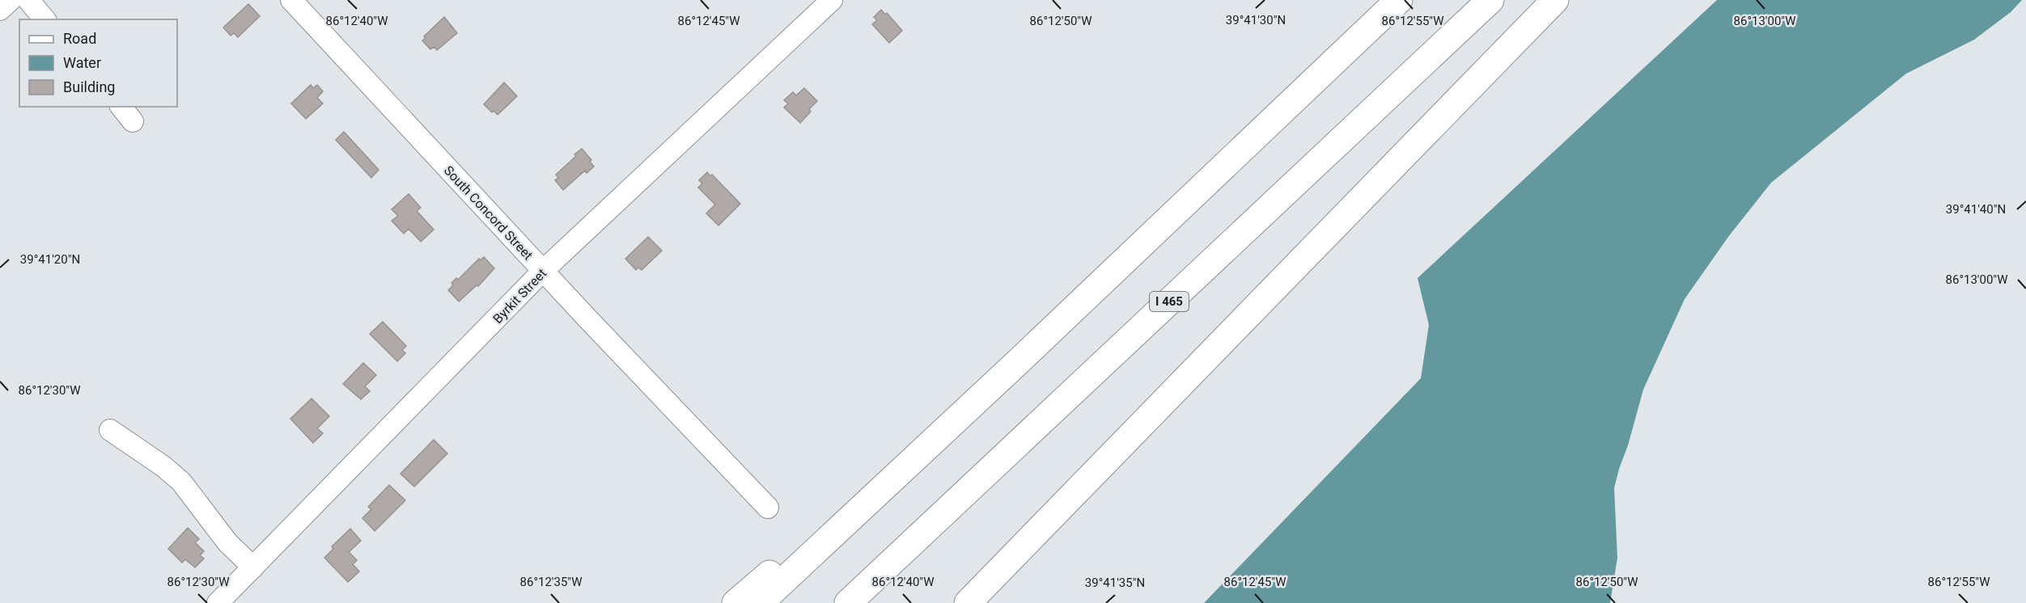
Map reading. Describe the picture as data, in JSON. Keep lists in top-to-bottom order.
{
  "streets": {
    "highway": ["I 465"],
    "street": ["South Concord Street", "Byrkit Street"]
  },
  "crossings": [
    ["South Concord Street", "Byrkit Street"]
  ],
  "legend": ["Road", "Water", "Building"],
  "coordinates": [
    "39°41'30\"N",
    "86°12'40\"W",
    "86°12'45\"W",
    "86°12'50\"W",
    "86°12'55\"W",
    "86°13'00\"W",
    "39°41'40\"N",
    "39°41'20\"N",
    "86°12'30\"W",
    "86°12'35\"W",
    "39°41'35\"N"
  ]
}
